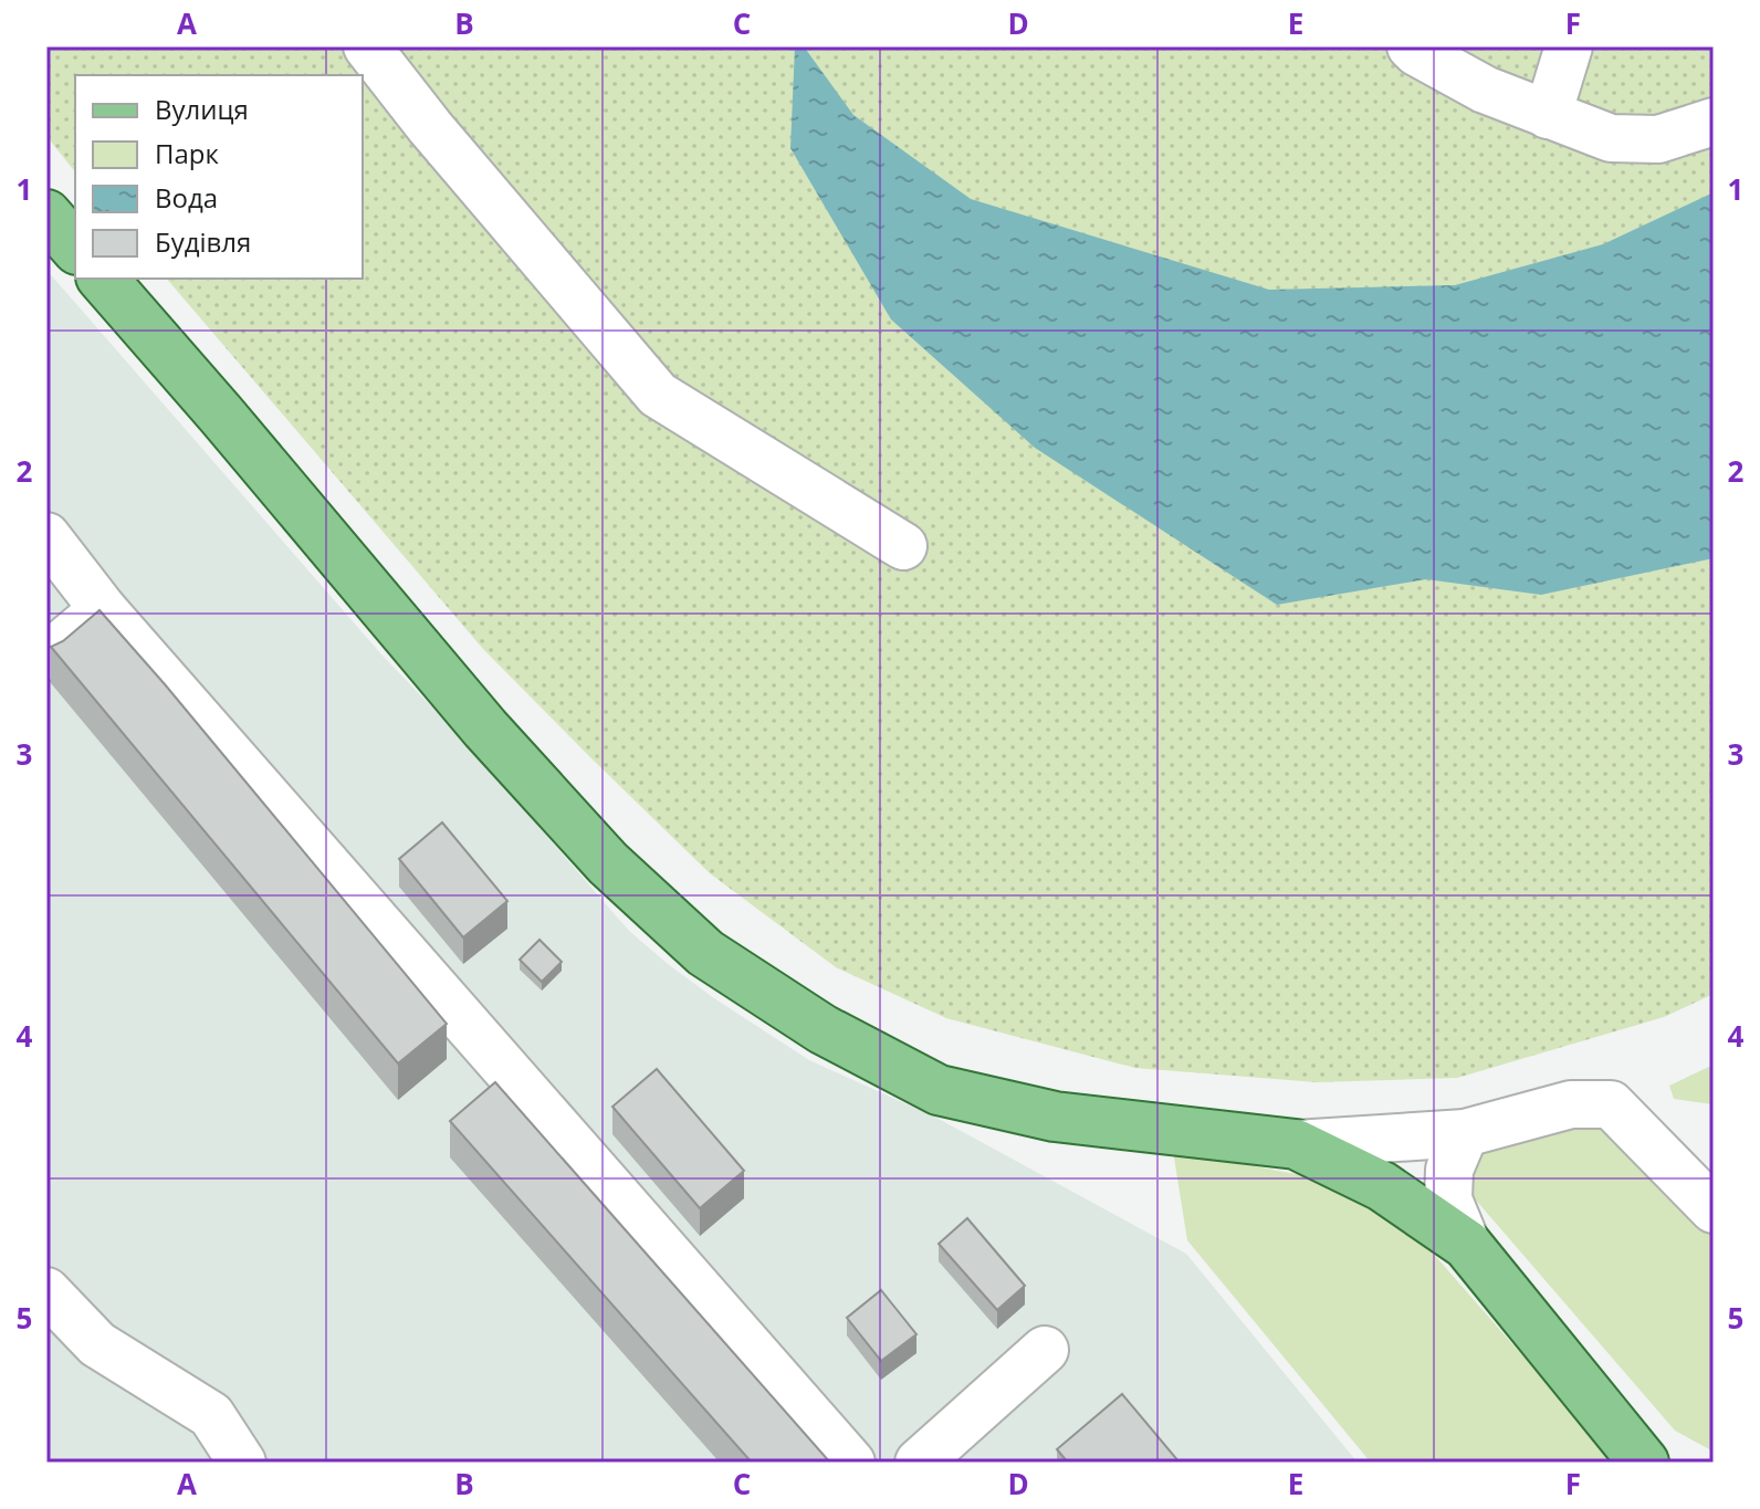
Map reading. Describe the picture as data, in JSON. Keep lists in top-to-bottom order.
{
  "legend": [
    "Вулиця",
    "Парк",
    "Вода",
    "Будівля"
  ],
  "grid": {
    "columns": [
      "A",
      "B",
      "C",
      "D",
      "E",
      "F"
    ],
    "rows": [
      "1",
      "2",
      "3",
      "4",
      "5"
    ]
  }
}
